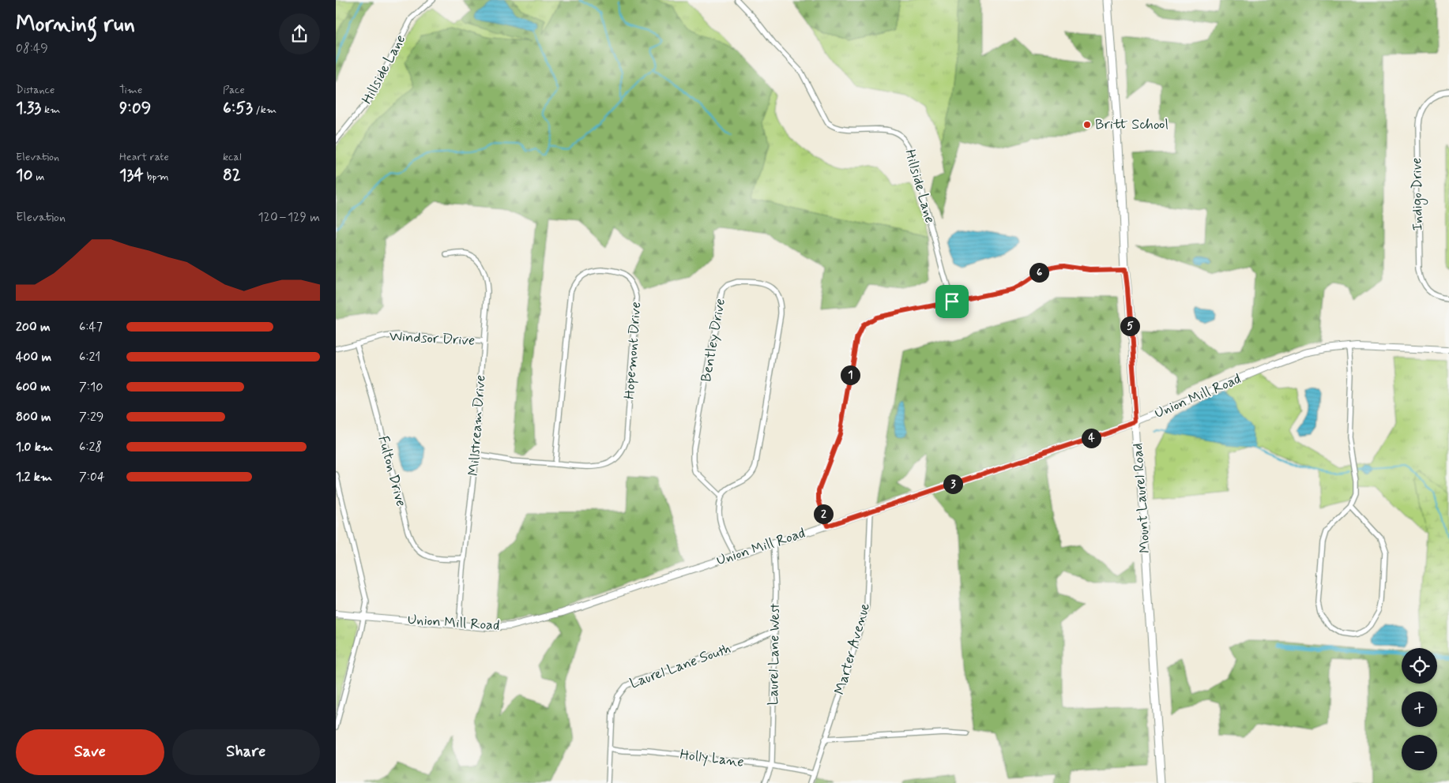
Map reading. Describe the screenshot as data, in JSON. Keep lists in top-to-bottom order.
{
  "streets": {
    "main road": ["Mount Laurel Road"],
    "street": [
      "Hillside Lane",
      "Indigo Drive",
      "Windsor Drive",
      "Bentley Drive",
      "Hopemont Drive",
      "Union Mill Road",
      "Millstream Drive",
      "Fulton Drive",
      "Marter Avenue",
      "Laurel Lane West",
      "Laurel Lane South",
      "Holly Lane"
    ]
  },
  "crossings": [
    ["Windsor Drive", "Millstream Drive"],
    ["Windsor Drive", "Fulton Drive"],
    ["Hopemont Drive", "Millstream Drive"],
    ["Union Mill Road", "Millstream Drive"],
    ["Union Mill Road", "Mount Laurel Road"],
    ["Union Mill Road", "Marter Avenue"],
    ["Union Mill Road", "Laurel Lane West"],
    ["Millstream Drive", "Fulton Drive"],
    ["Marter Avenue", "Holly Lane"],
    ["Laurel Lane West", "Laurel Lane South"],
    ["Laurel Lane West", "Holly Lane"],
    ["Laurel Lane South", "Holly Lane"]
  ],
  "places": ["Britt School"],
  "page": {
    "heading": ["Morning run", "08:49"],
    "stats": [
      ["Distance", "1.33 km"],
      ["Time", "9:09"],
      ["Pace", "6:53 /km"],
      ["Elevation", "10 m"],
      ["Heart rate", "134 bpm"],
      ["kcal", "82"]
    ],
    "chart": ["Elevation", "120–129 m"],
    "pins": [
      "6",
      "5",
      "1",
      "4",
      "3",
      "2"
    ],
    "list": [
      {
        "name": "200 m",
        "note": "6:47"
      },
      {
        "name": "400 m",
        "note": "6:21"
      },
      {
        "name": "600 m",
        "note": "7:10"
      },
      {
        "name": "800 m",
        "note": "7:29"
      },
      {
        "name": "1.0 km",
        "note": "6:28"
      },
      {
        "name": "1.2 km",
        "note": "7:04"
      }
    ],
    "map_buttons": ["+", "−"],
    "buttons": ["Save", "Share"]
  }
}
